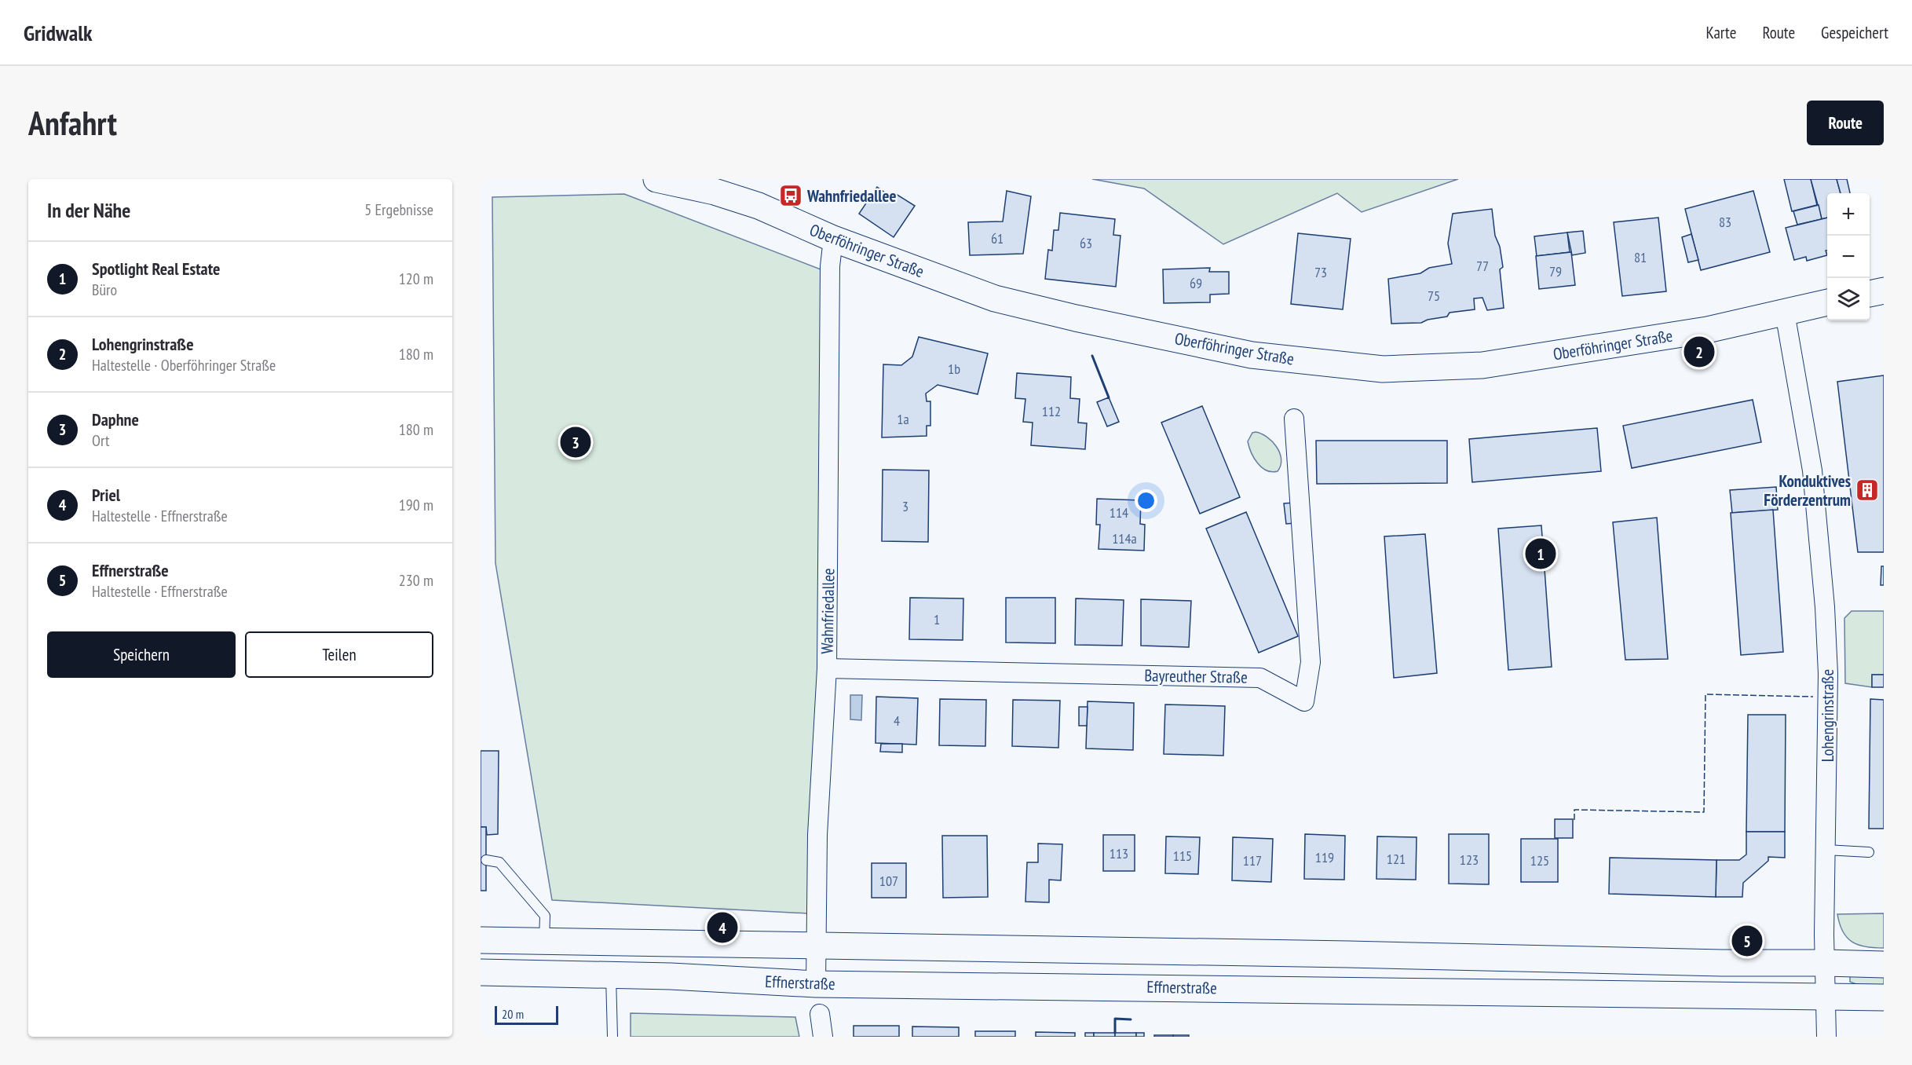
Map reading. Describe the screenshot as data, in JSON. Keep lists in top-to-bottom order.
{
  "streets": {
    "main road": ["Oberföhringer Straße", "Effnerstraße"],
    "street": ["Wahnfriedallee", "Bayreuther Straße", "Lohengrinstraße"]
  },
  "crossings": [
    ["Oberföhringer Straße", "Wahnfriedallee"],
    ["Oberföhringer Straße", "Lohengrinstraße"],
    ["Wahnfriedallee", "Bayreuther Straße"],
    ["Wahnfriedallee", "Effnerstraße"],
    ["Lohengrinstraße", "Effnerstraße"]
  ],
  "places": {
    "bus stop": ["Wahnfriedallee"],
    "building": ["Konduktives Förderzentrum"]
  },
  "house_numbers": [
    "83",
    "61",
    "63",
    "81",
    "77",
    "79",
    "73",
    "69",
    "75",
    "1b",
    "112",
    "1a",
    "3",
    "114",
    "114a",
    "1",
    "4",
    "113",
    "115",
    "119",
    "121",
    "123",
    "117",
    "125",
    "107"
  ],
  "scale_bar": "20 m",
  "page": {
    "header": "Gridwalk",
    "nav": ["Karte", "Route", "Gespeichert"],
    "buttons": [
      "Route",
      ["Speichern", "Teilen"]
    ],
    "title": "Anfahrt",
    "heading": ["In der Nähe", "5 Ergebnisse"],
    "map_buttons": ["+", "−"],
    "list": [
      {
        "mark": "1",
        "name": "Spotlight Real Estate",
        "note": "Büro",
        "value": "120 m"
      },
      {
        "mark": "2",
        "name": "Lohengrinstraße",
        "note": "Haltestelle · Oberföhringer Straße",
        "value": "180 m"
      },
      {
        "mark": "3",
        "name": "Daphne",
        "note": "Ort",
        "value": "180 m"
      },
      {
        "mark": "4",
        "name": "Priel",
        "note": "Haltestelle · Effnerstraße",
        "value": "190 m"
      },
      {
        "mark": "5",
        "name": "Effnerstraße",
        "note": "Haltestelle · Effnerstraße",
        "value": "230 m"
      }
    ],
    "pins": [
      "2",
      "3",
      "1",
      "4",
      "5"
    ],
    "scale": "20 m"
  }
}
